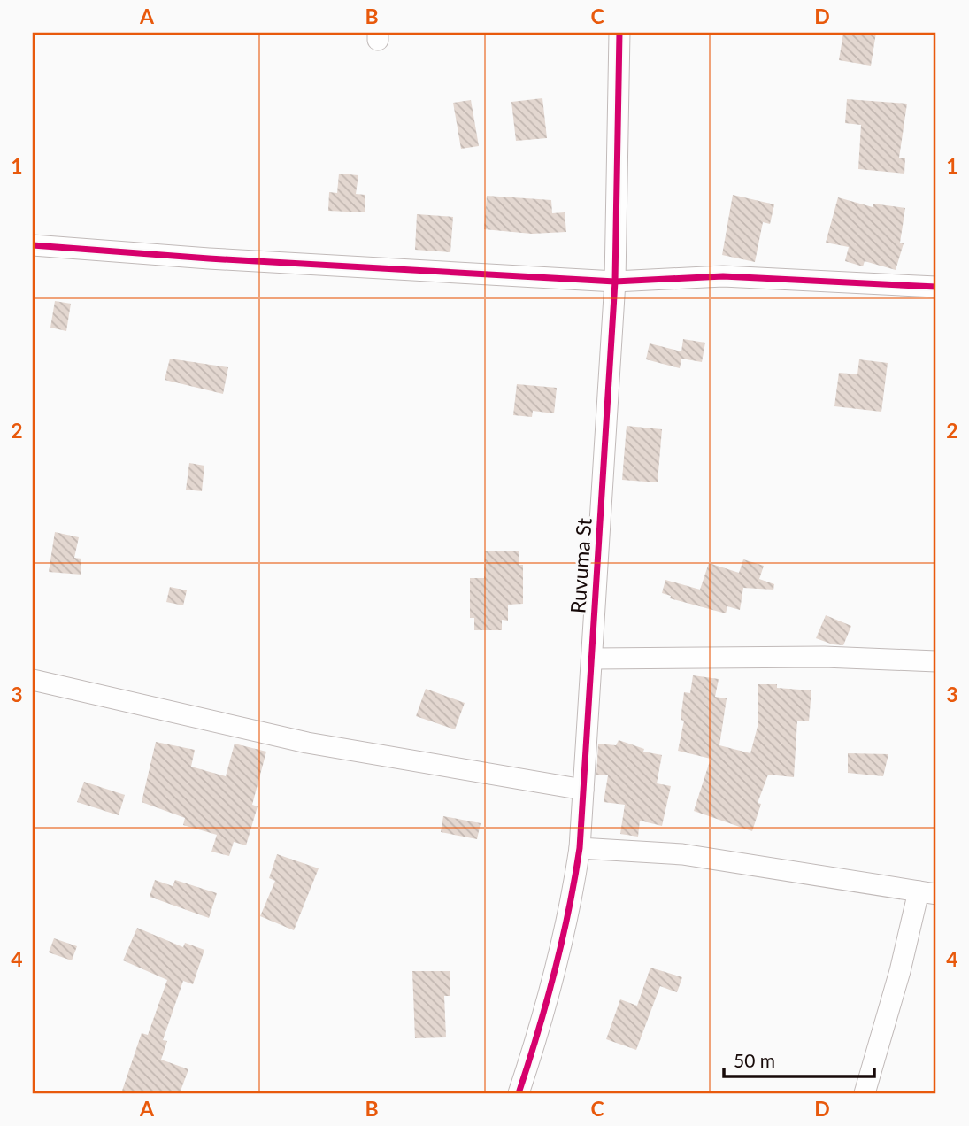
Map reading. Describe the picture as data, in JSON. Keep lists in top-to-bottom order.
{
  "streets": {
    "street": ["Ruvuma St"]
  },
  "scale_bar": "50 m",
  "grid": {
    "columns": [
      "A",
      "B",
      "C",
      "D"
    ],
    "rows": [
      "1",
      "2",
      "3",
      "4"
    ]
  }
}
